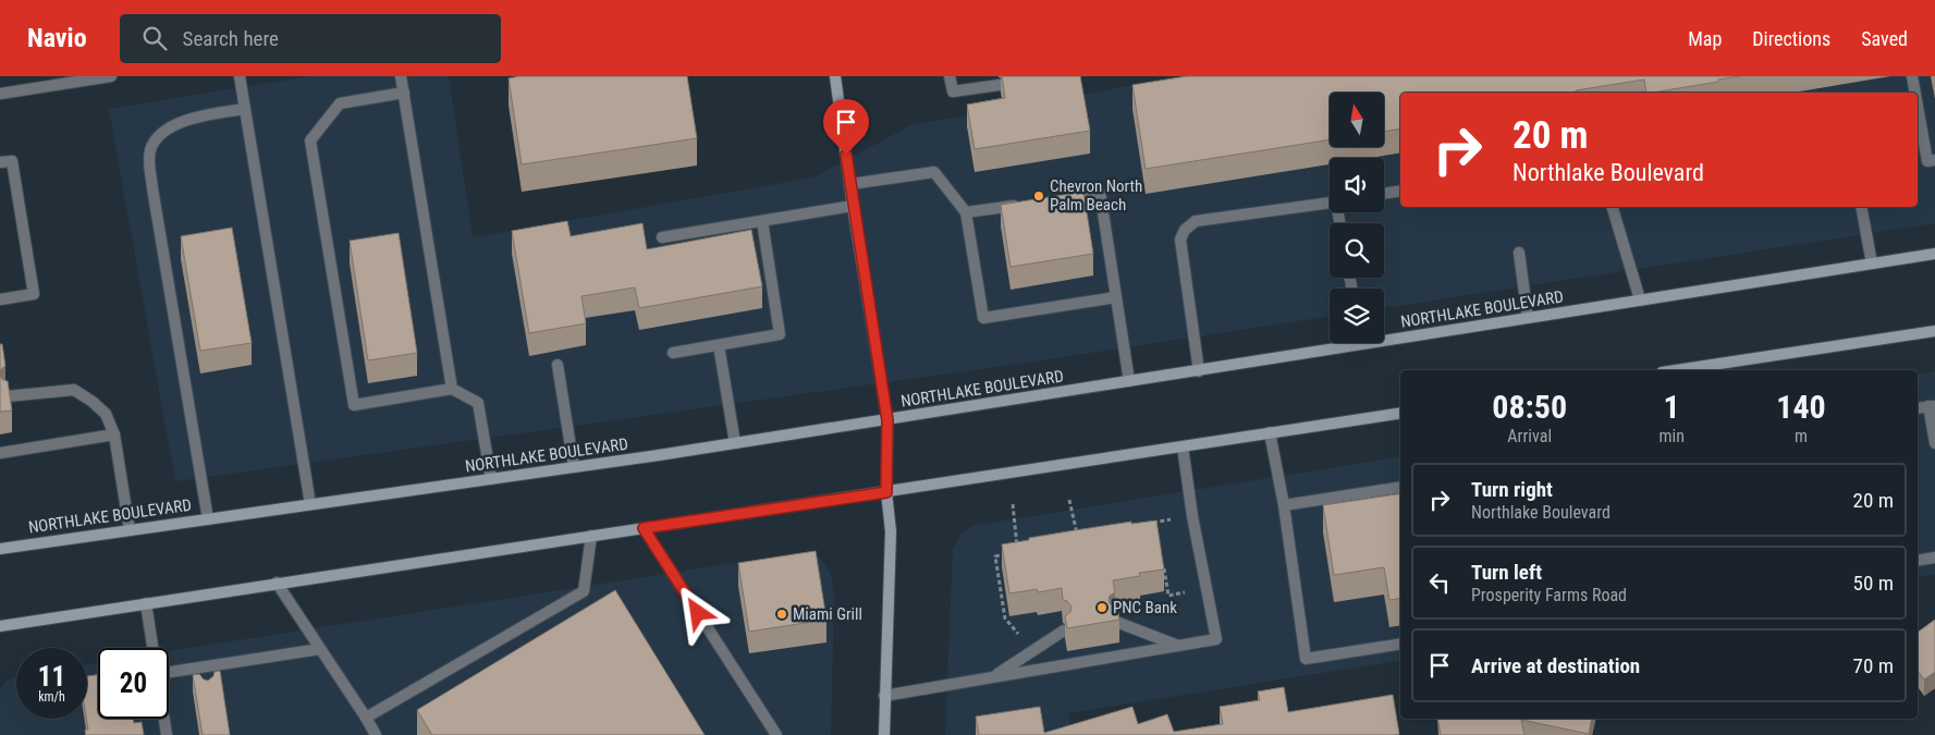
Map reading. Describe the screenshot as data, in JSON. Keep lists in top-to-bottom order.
{
  "streets": {
    "main road": ["NORTHLAKE BOULEVARD"]
  },
  "places": ["Chevron North Palm Beach", "PNC Bank", "Miami Grill"],
  "north": "top",
  "page": {
    "header": "Navio",
    "search": "Search here",
    "nav": ["Map", "Directions", "Saved"],
    "turn": ["20 m", "Northlake Boulevard"],
    "eta": [
      "08:50",
      "Arrival",
      "1",
      "min",
      "140",
      "m"
    ],
    "list": [
      {
        "name": "Turn right",
        "note": "Northlake Boulevard",
        "value": "20 m"
      },
      {
        "name": "Turn left",
        "note": "Prosperity Farms Road",
        "value": "50 m"
      },
      {
        "name": "Arrive at destination",
        "value": "70 m"
      }
    ],
    "speed": "11 km/h",
    "limit": "20"
  }
}
